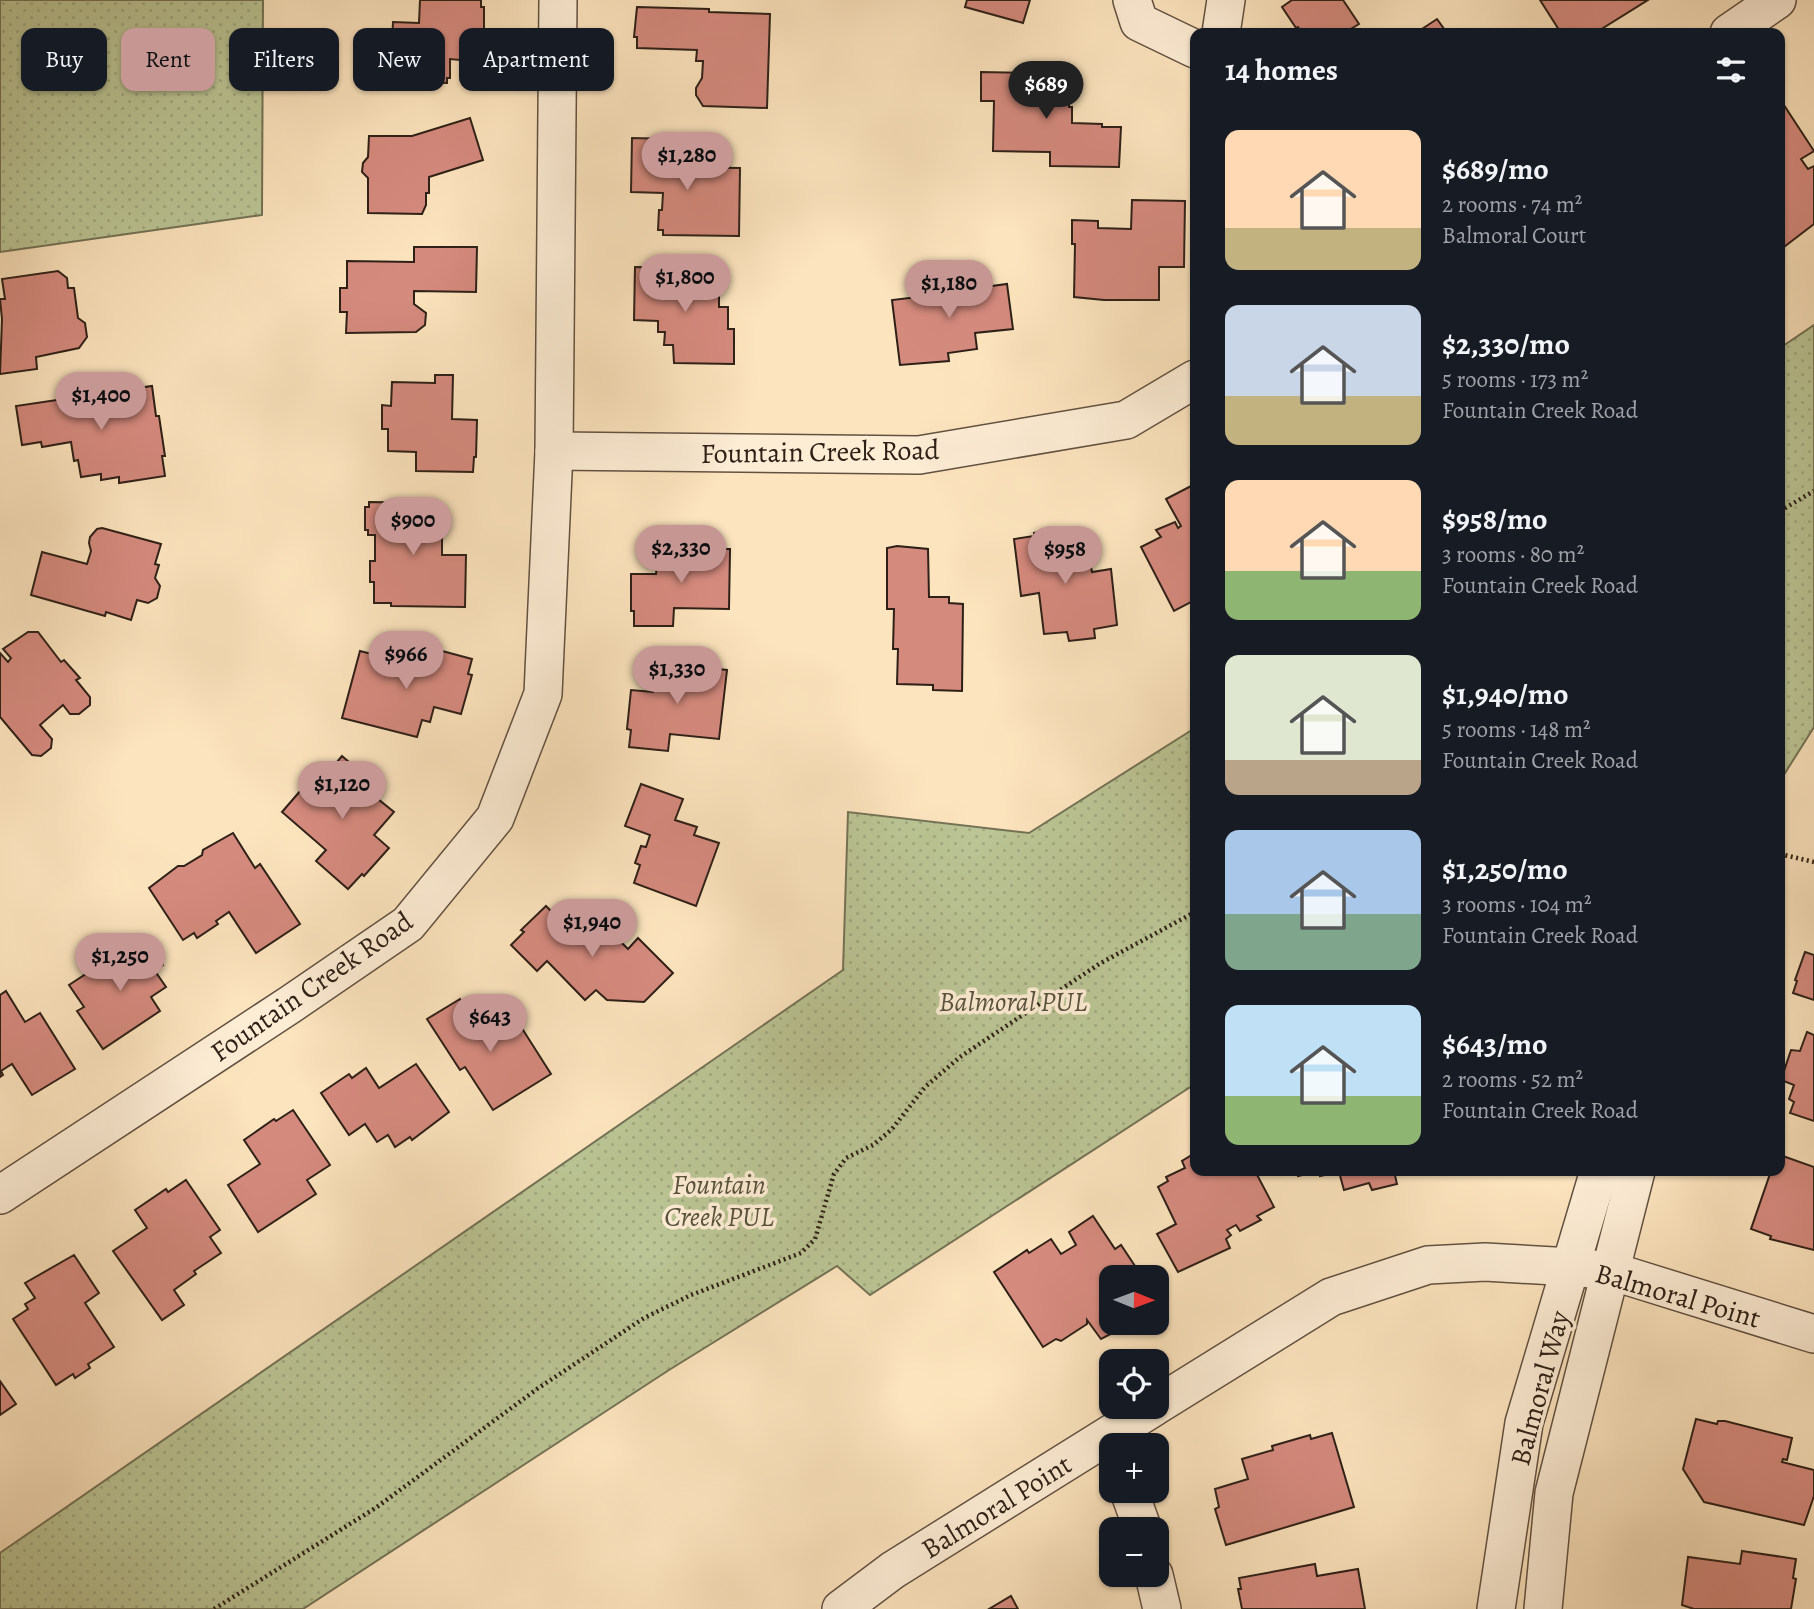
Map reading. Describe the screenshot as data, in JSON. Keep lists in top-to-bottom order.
{
  "streets": {
    "street": ["Fountain Creek Road", "Balmoral Point", "Balmoral Way"]
  },
  "crossings": [
    ["Balmoral Point", "Balmoral Way"]
  ],
  "parks": ["Balmoral PUL", "Fountain Creek PUL"],
  "north": "right",
  "page": {
    "chip": [
      "Buy",
      "Rent",
      "Filters",
      "New",
      "Apartment"
    ],
    "heading": "14 homes",
    "price": [
      "$689",
      "$1,280",
      "$1,800",
      "$1,180",
      "$1,400",
      "$900",
      "$2,330",
      "$958",
      "$966",
      "$1,330",
      "$1,120",
      "$1,940",
      "$1,250",
      "$643"
    ],
    "list": [
      {
        "name": "$689/mo",
        "note": "2 rooms · 74 m² · Balmoral Court"
      },
      {
        "name": "$2,330/mo",
        "note": "5 rooms · 173 m² · Fountain Creek Road"
      },
      {
        "name": "$958/mo",
        "note": "3 rooms · 80 m² · Fountain Creek Road"
      },
      {
        "name": "$1,940/mo",
        "note": "5 rooms · 148 m² · Fountain Creek Road"
      },
      {
        "name": "$1,250/mo",
        "note": "3 rooms · 104 m² · Fountain Creek Road"
      },
      {
        "name": "$643/mo",
        "note": "2 rooms · 52 m² · Fountain Creek Road"
      }
    ],
    "map_buttons": ["+", "−"]
  }
}
